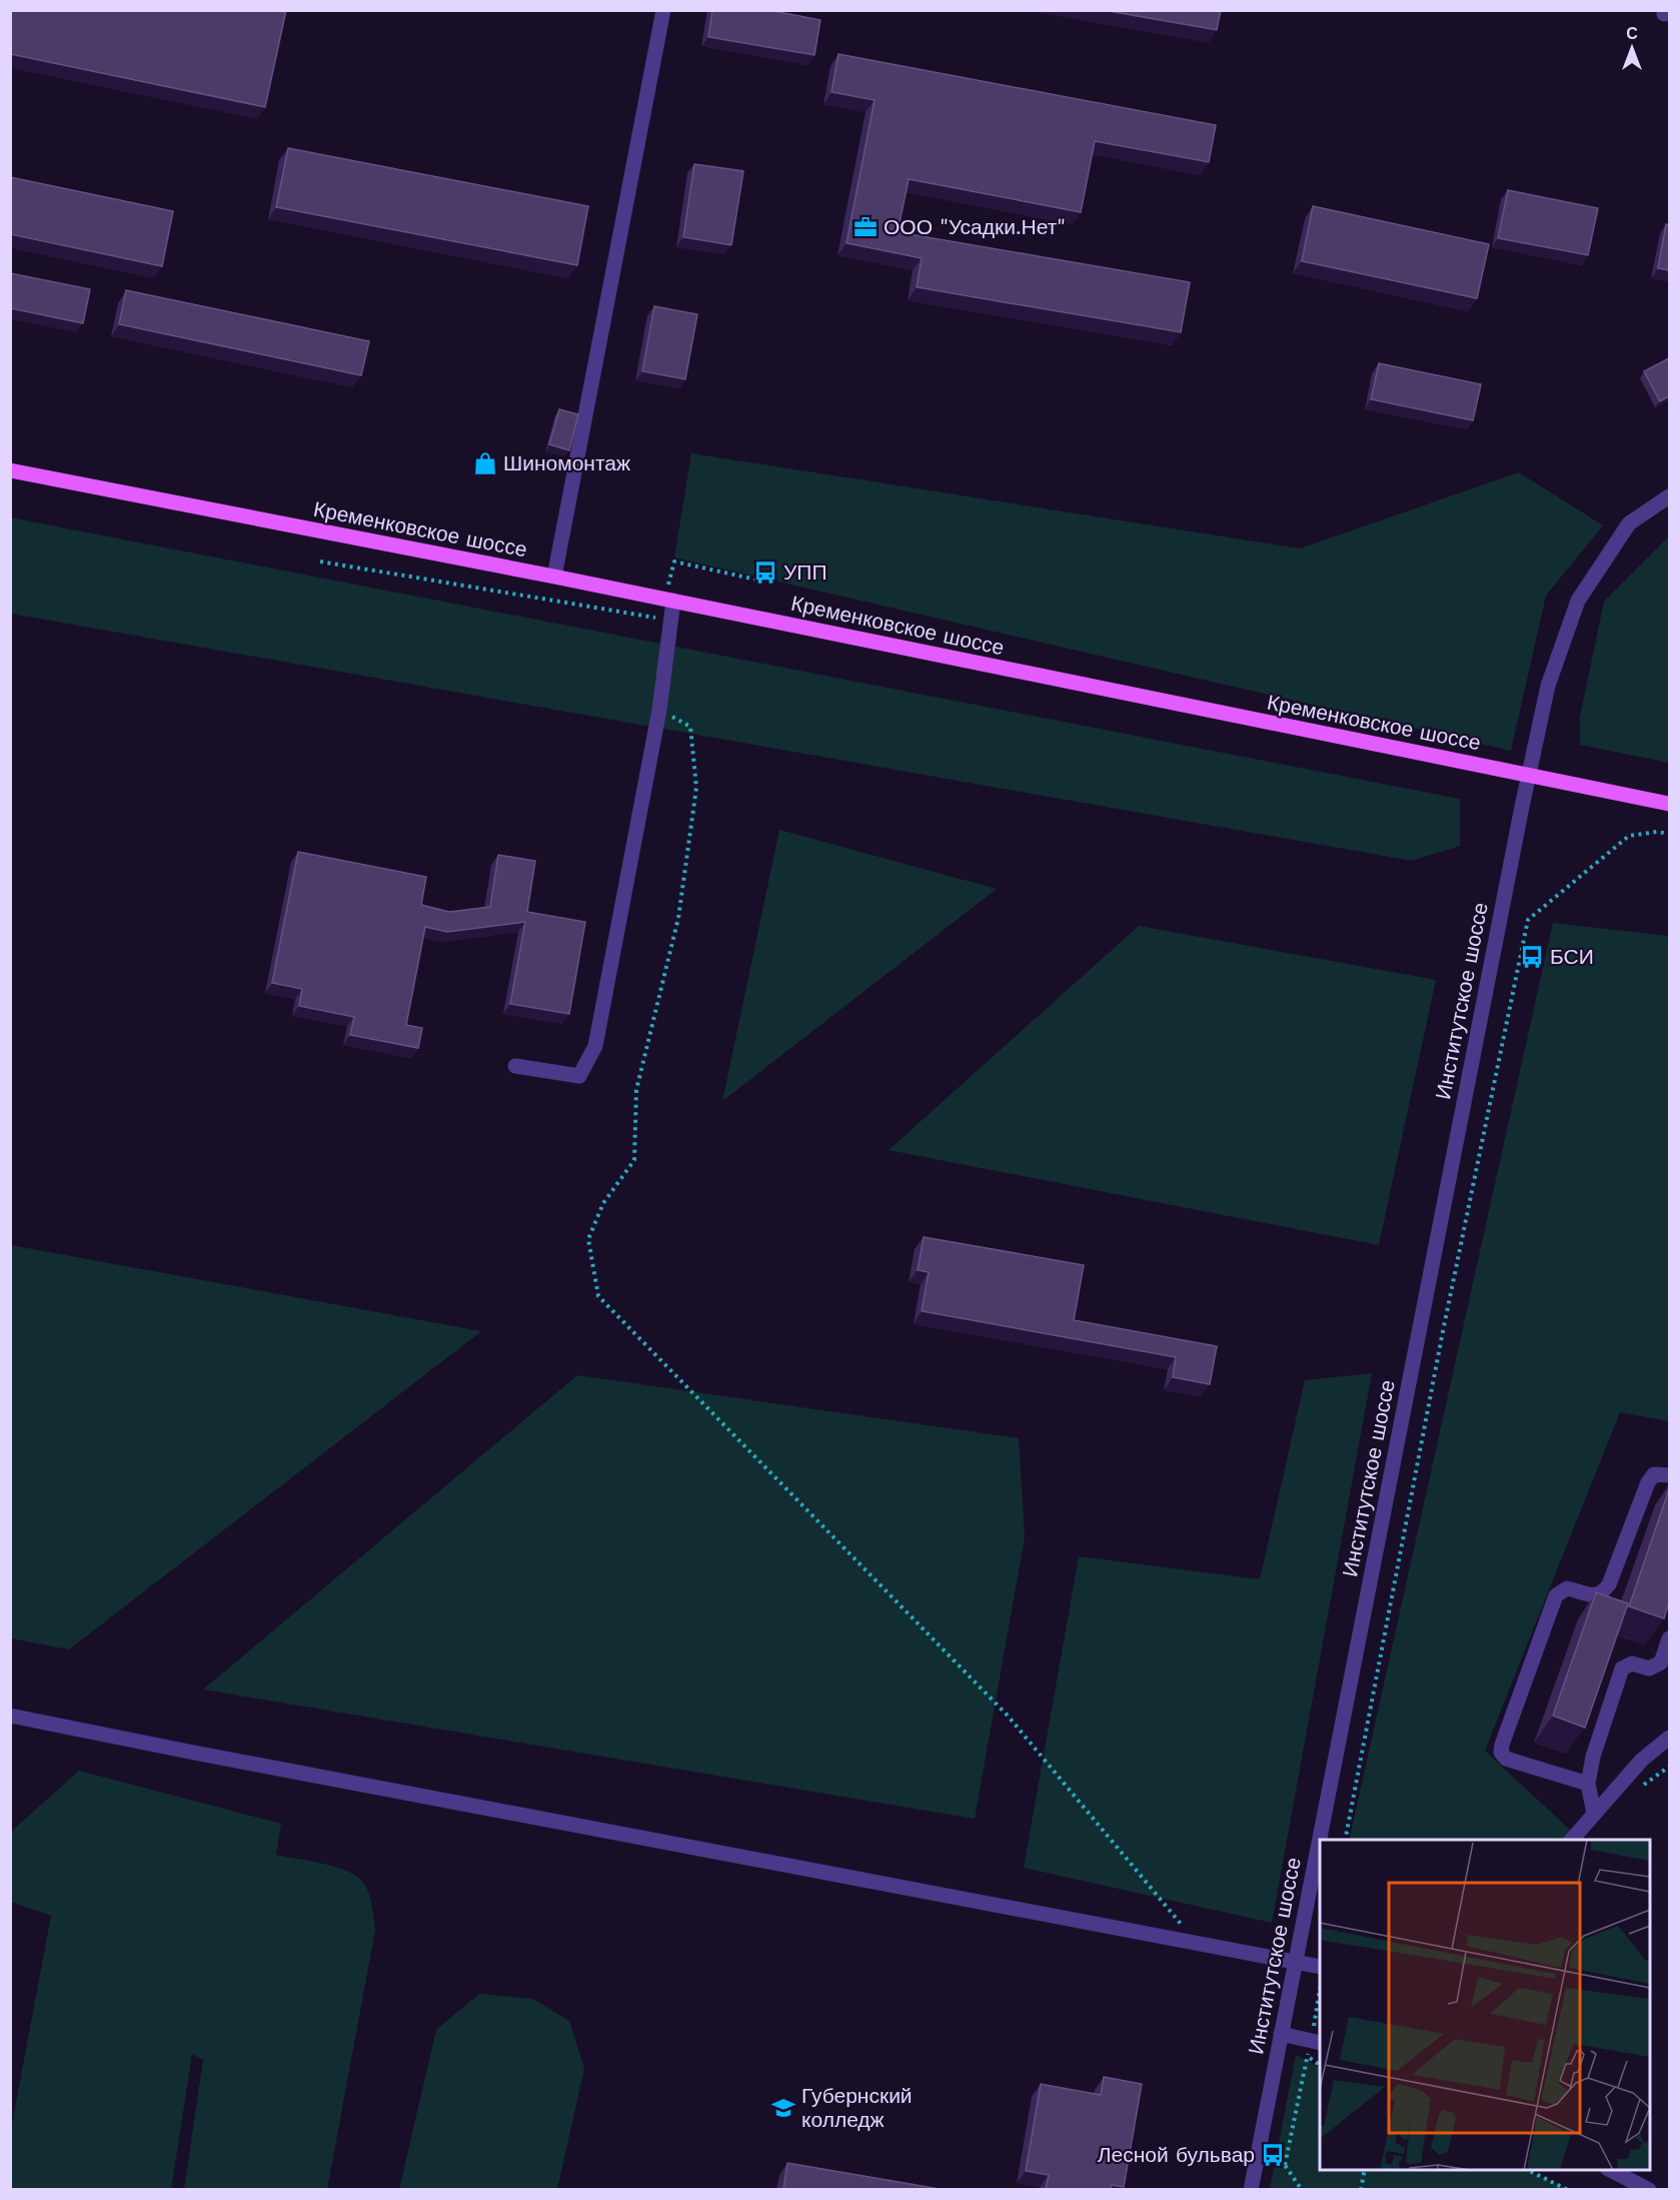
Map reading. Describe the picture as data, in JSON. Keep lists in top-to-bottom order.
{
  "streets": {
    "main road": ["Кременковское шоссе"],
    "street": ["Институтское шоссе"]
  },
  "crossings": [
    ["Кременковское шоссе", "Институтское шоссе"]
  ],
  "places": {
    "office": ["ООО \"Усадки.Нет\""],
    "shop": ["Шиномонтаж"],
    "bus stop": ["УПП", "БСИ", "Лесной бульвар"],
    "school or university": ["Губернский колледж"]
  },
  "north": "top"
}
